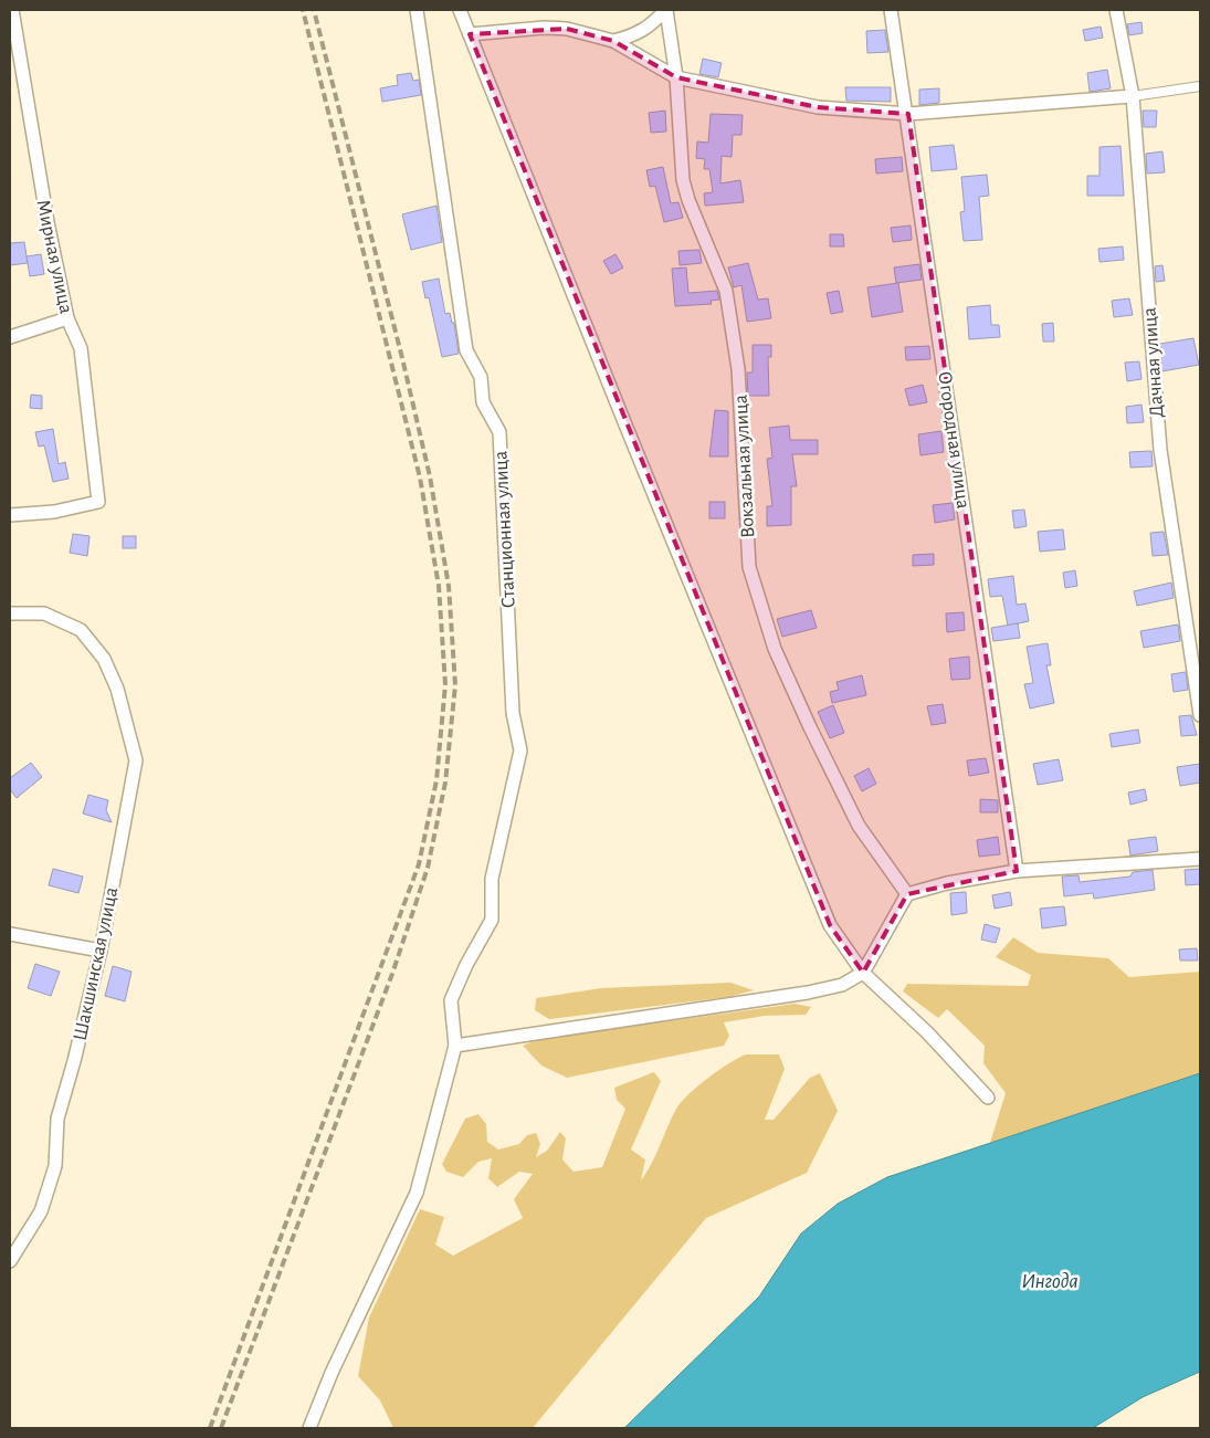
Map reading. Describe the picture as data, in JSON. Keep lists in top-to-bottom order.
{
  "streets": {
    "street": [
      "Мирная улица",
      "Дачная улица",
      "Огородная улица",
      "Вокзальная улица",
      "Станционная улица",
      "Шакшинская улица"
    ]
  },
  "water": ["Ингода"]
}
